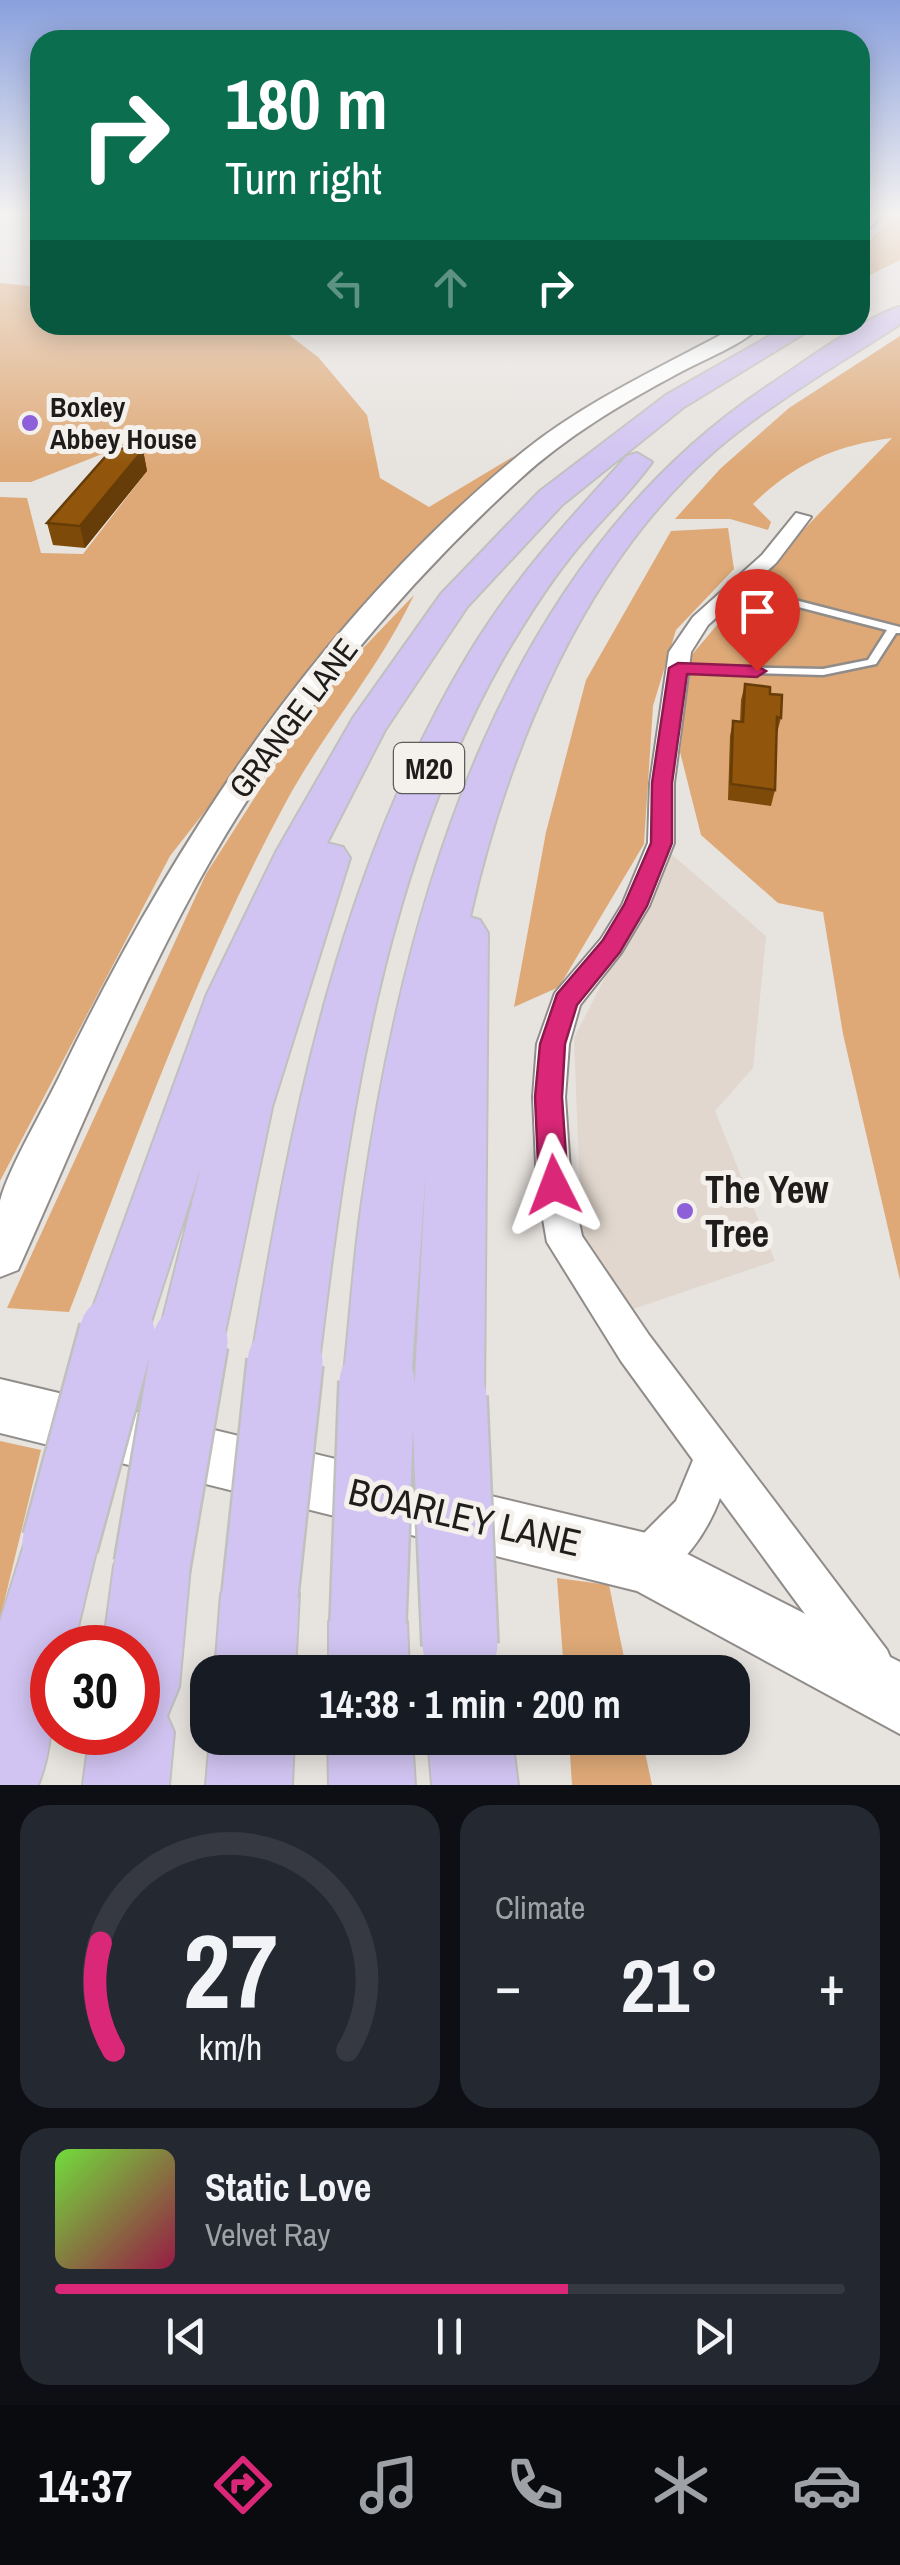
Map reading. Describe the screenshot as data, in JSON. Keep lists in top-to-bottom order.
{
  "streets": {
    "highway": ["M20"],
    "street": ["GRANGE LANE", "BOARLEY LANE"]
  },
  "places": ["Boxley Abbey House", "The Yew Tree"],
  "page": {
    "turn": ["180 m", "Turn right"],
    "limit": "30",
    "trip": "14:38 · 1 min · 200 m",
    "tile": "Climate",
    "heat": ["−", "21°", "+"],
    "song": ["Static Love", "Velvet Ray"],
    "tabs": "14:37",
    "gauge": ["27", "km/h"]
  }
}
